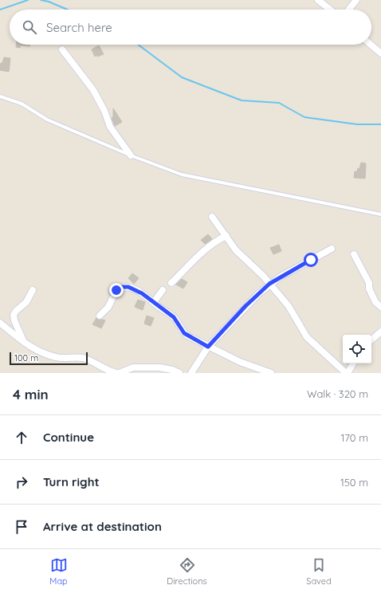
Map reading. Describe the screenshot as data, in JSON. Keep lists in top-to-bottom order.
{
  "scale_bar": "100 m",
  "page": {
    "search": "Search here",
    "scale": "100 m",
    "heading": ["4 min", "Walk · 320 m"],
    "list": [
      ["Continue", "170 m"],
      ["Turn right", "150 m"],
      "Arrive at destination"
    ],
    "nav": ["Map", "Directions", "Saved"]
  }
}
